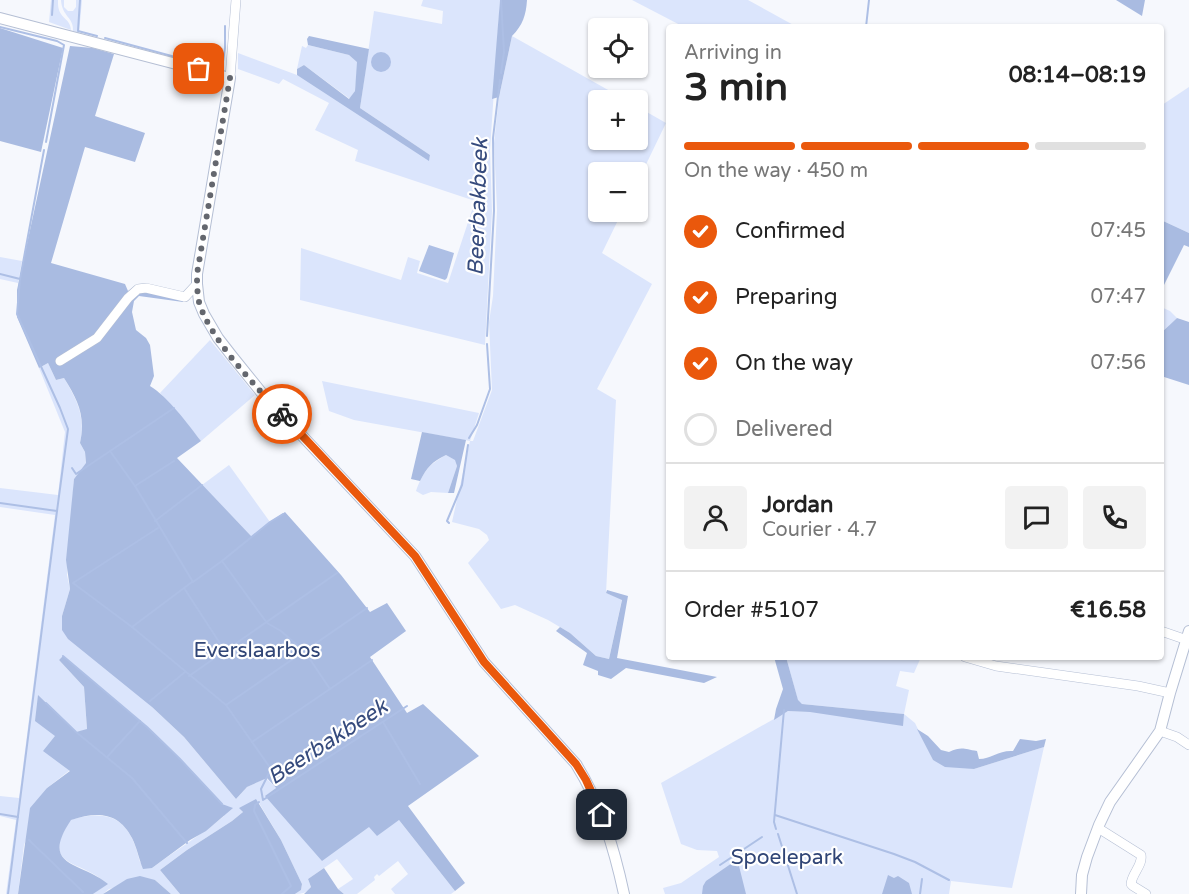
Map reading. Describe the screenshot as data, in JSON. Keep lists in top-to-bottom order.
{
  "water": ["Beerbakbeek"],
  "parks": ["Everslaarbos", "Spoelepark"],
  "page": {
    "map_buttons": ["+", "−"],
    "heading": ["3 min", "Arriving in", "08:14–08:19"],
    "panel": [
      "Jordan",
      "Courier · 4.7",
      "Order #5107",
      "€16.58"
    ],
    "bar": "On the way · 450 m",
    "list": [
      ["Confirmed", "07:45"],
      ["Preparing", "07:47"],
      ["On the way", "07:56"],
      "Delivered"
    ]
  }
}
